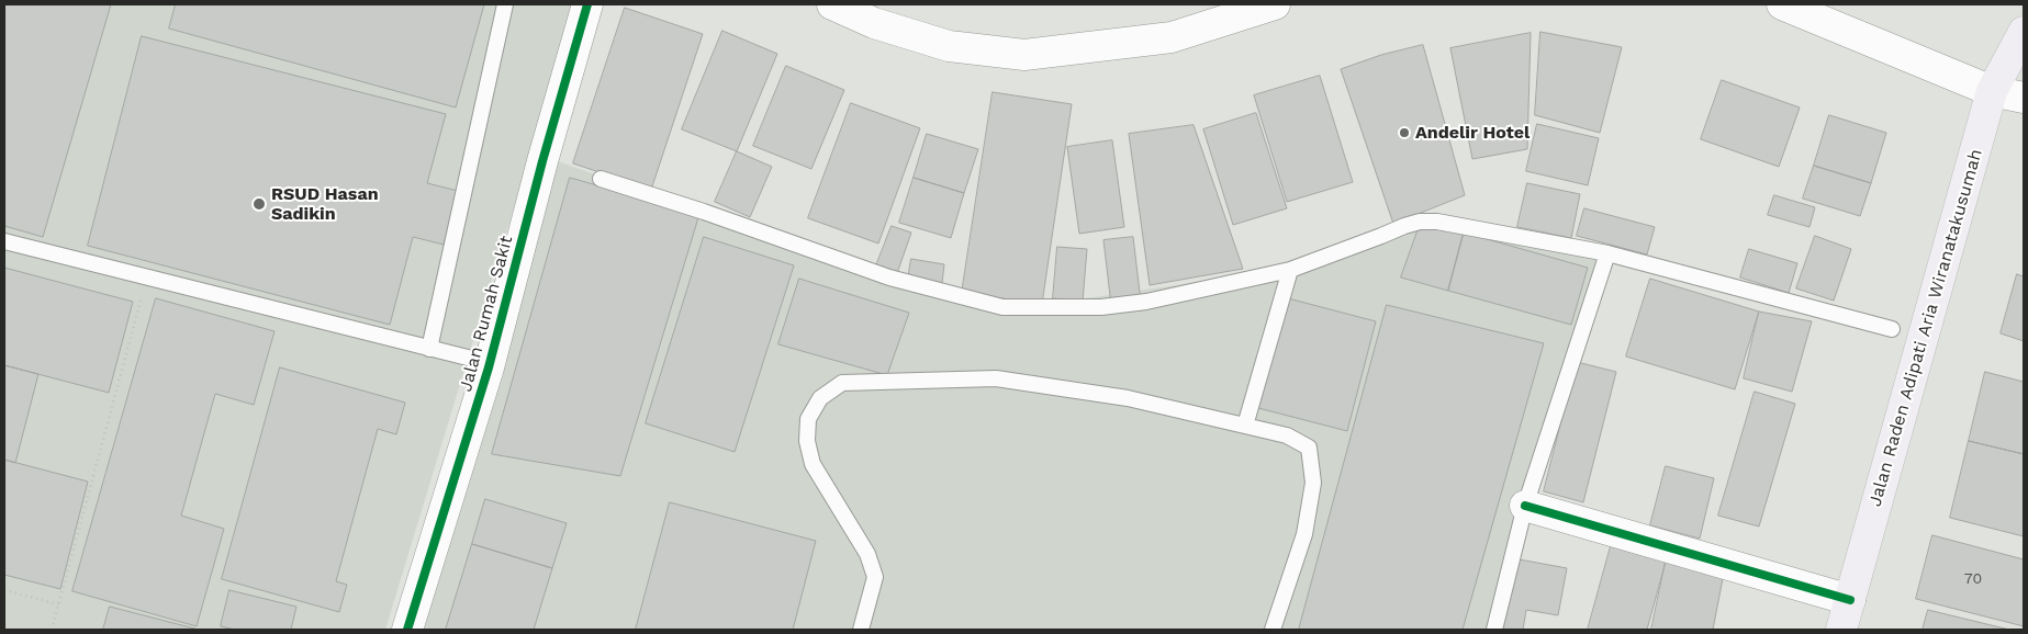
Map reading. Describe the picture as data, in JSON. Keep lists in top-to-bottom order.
{
  "streets": {
    "main road": ["Jalan Raden Adipati Aria Wiranatakusumah"],
    "street": ["Jalan Rumah Sakit"]
  },
  "places": ["Andelir Hotel", "RSUD Hasan Sadikin"],
  "house_numbers": ["70"]
}
